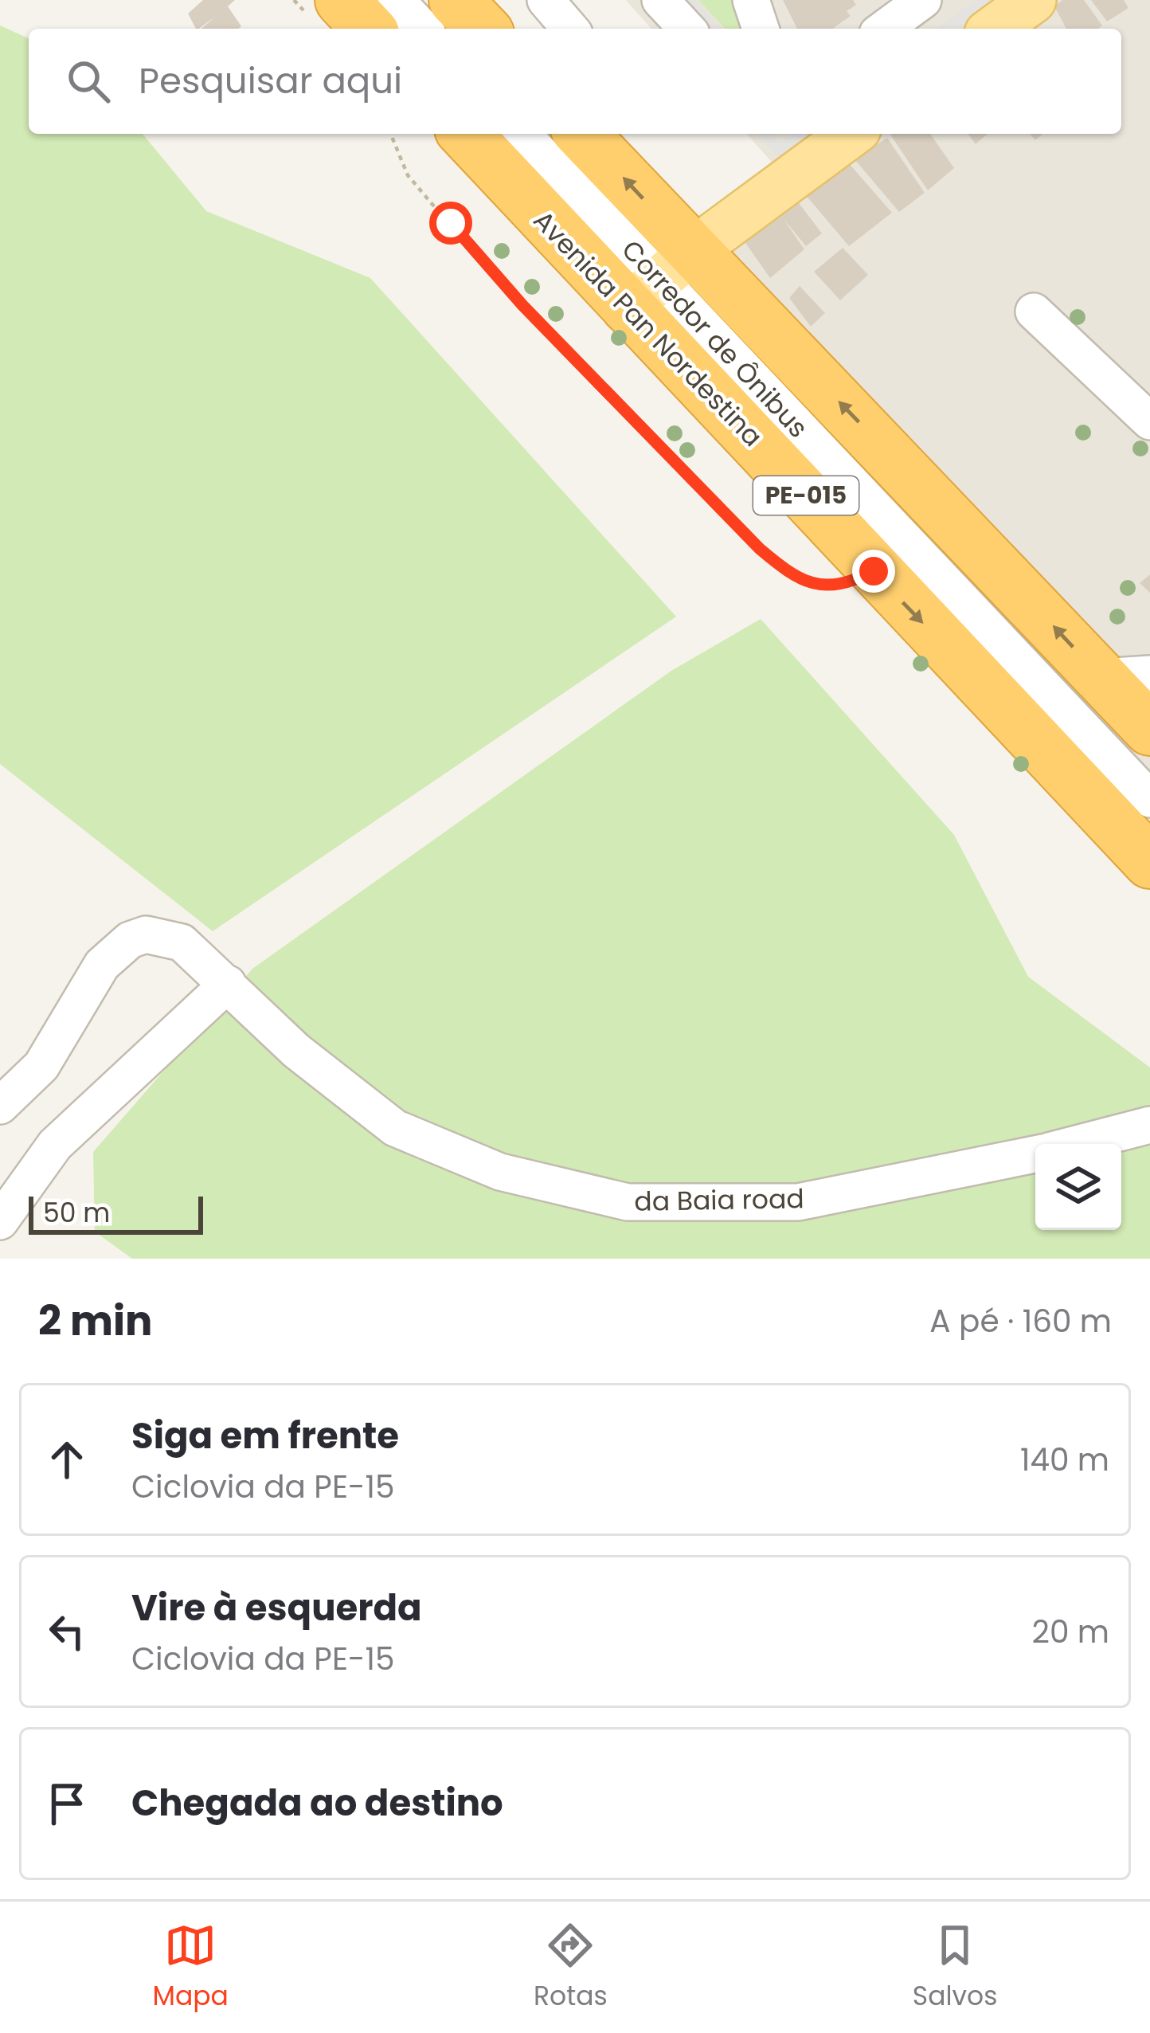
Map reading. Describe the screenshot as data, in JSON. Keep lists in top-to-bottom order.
{
  "streets": {
    "highway": ["Avenida Pan Nordestina", "PE-015"],
    "street": ["Corredor de Ônibus", "da Baia road"]
  },
  "crossings": [
    ["Avenida Pan Nordestina", "Corredor de Ônibus"]
  ],
  "scale_bar": "50 m",
  "page": {
    "search": "Pesquisar aqui",
    "scale": "50 m",
    "heading": ["2 min", "A pé · 160 m"],
    "list": [
      ["Siga em frente", "Ciclovia da PE-15", "140 m"],
      ["Vire à esquerda", "Ciclovia da PE-15", "20 m"],
      "Chegada ao destino"
    ],
    "nav": ["Mapa", "Rotas", "Salvos"]
  }
}
